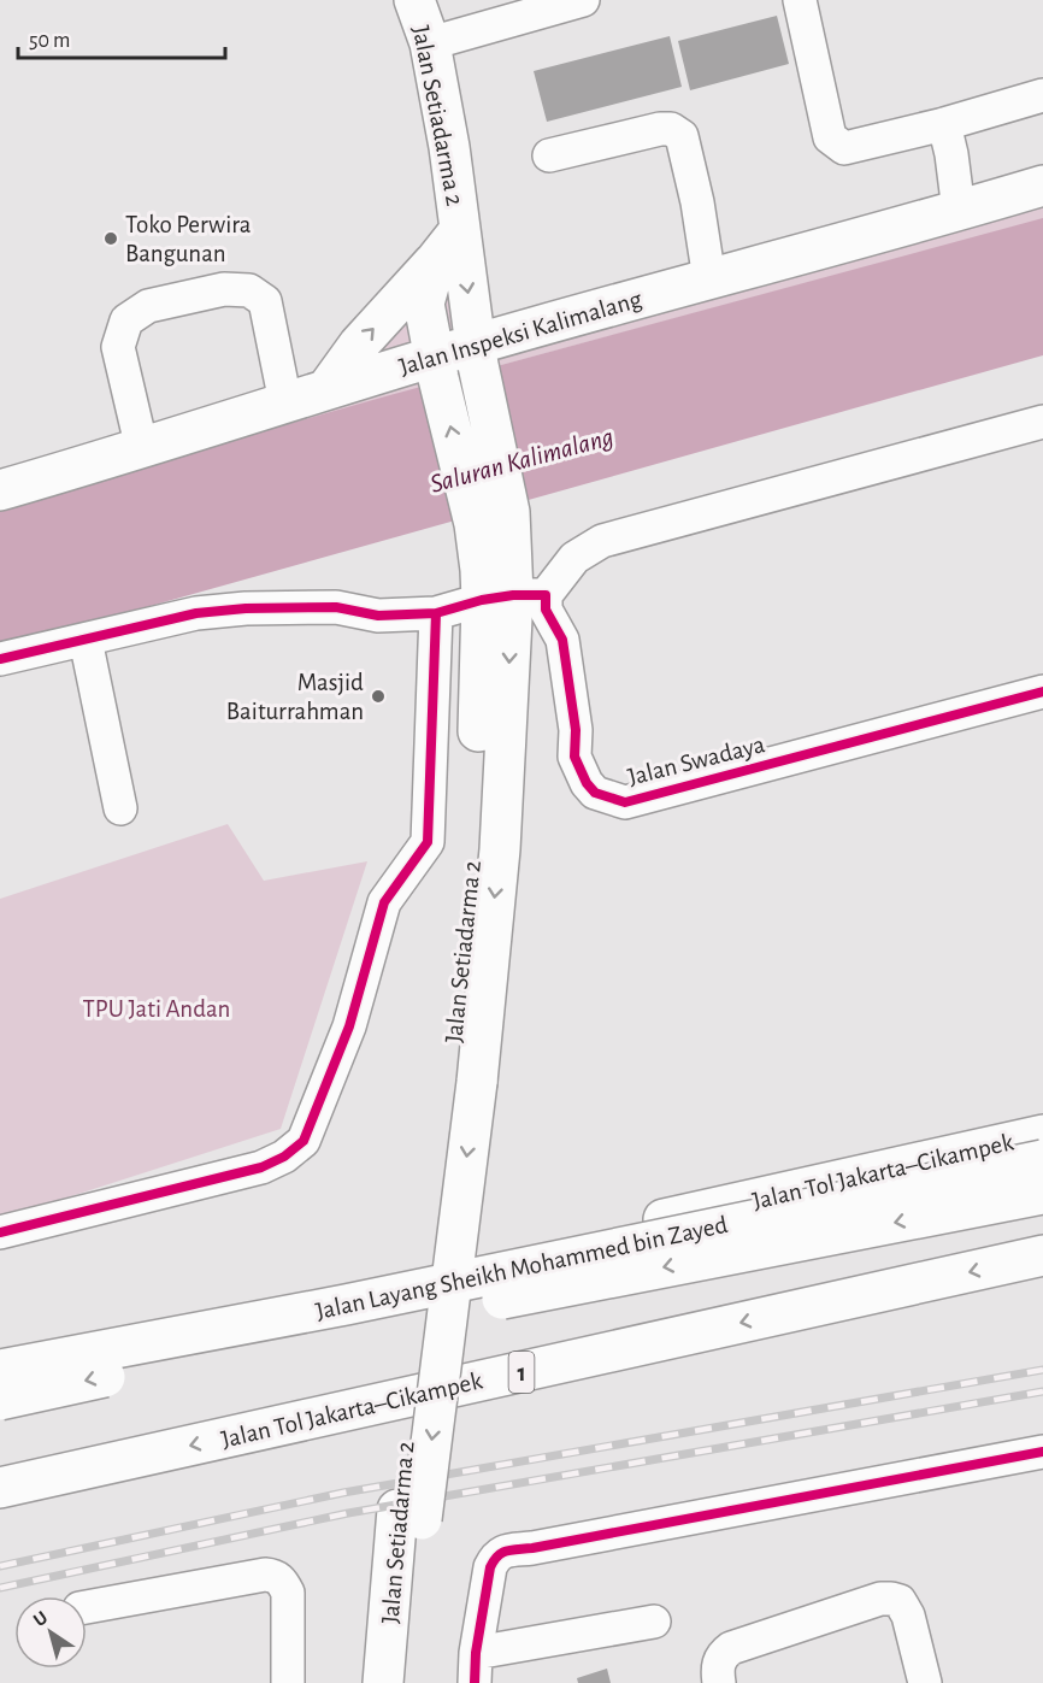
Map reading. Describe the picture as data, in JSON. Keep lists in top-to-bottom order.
{
  "streets": {
    "main road": [
      "Jalan Setiadarma 2",
      "Jalan Inspeksi Kalimalang",
      "Jalan Tol Jakarta–Cikampek",
      "Jalan Layang Sheikh Mohammed bin Zayed",
      "1"
    ],
    "street": ["Jalan Swadaya"]
  },
  "crossings": [
    ["Jalan Setiadarma 2", "Jalan Inspeksi Kalimalang"],
    ["Jalan Setiadarma 2", "Jalan Swadaya"]
  ],
  "water": ["Saluran Kalimalang"],
  "parks": ["TPU Jati Andan"],
  "places": ["Toko Perwira Bangunan", "Masjid Baiturrahman"],
  "scale_bar": "50 m",
  "north": "top left"
}
